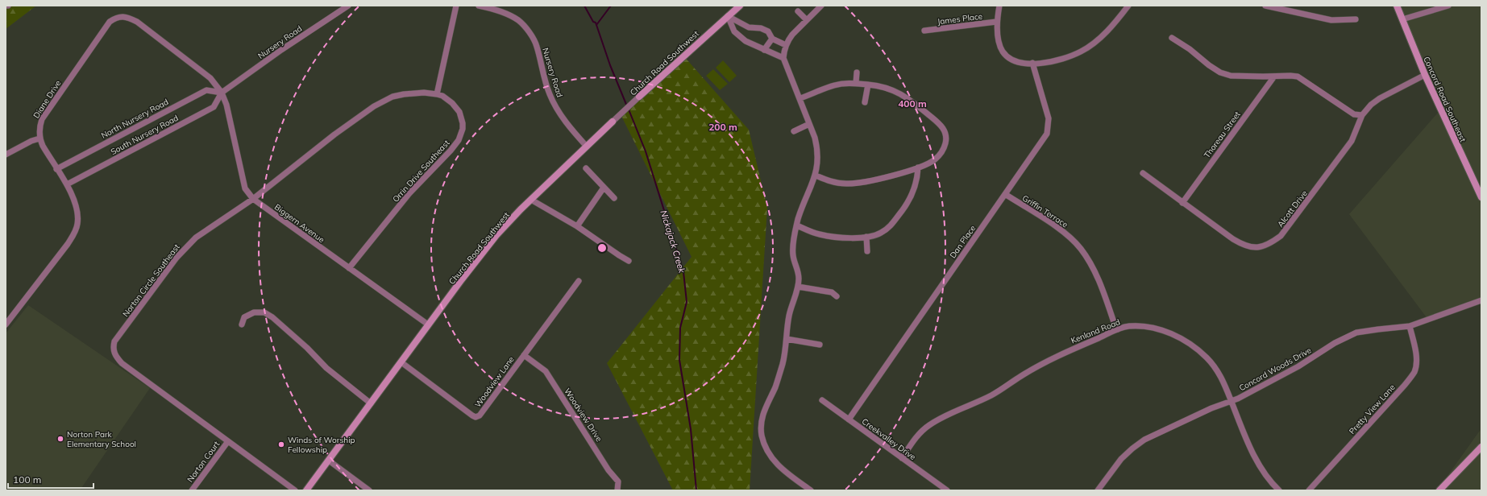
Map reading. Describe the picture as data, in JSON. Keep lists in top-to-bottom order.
{
  "streets": {
    "street": [
      "James Place",
      "Nursery Road",
      "Church Road Southwest",
      "Diane Drive",
      "Concord Road Southeast",
      "North Nursery Road",
      "South Nursery Road",
      "Thoreau Street",
      "Orrin Drive Southeast",
      "Alcott Drive",
      "Griffin Terrace",
      "Biggern Avenue",
      "Dan Place",
      "Norton Circle Southeast",
      "Kenland Road",
      "Concord Woods Drive",
      "Woodview Lane",
      "Pretty View Lane",
      "Woodview Drive",
      "Creekvalley Drive",
      "Norton Court"
    ]
  },
  "crossings": [
    ["Nursery Road", "Church Road Southwest"],
    ["Nursery Road", "Diane Drive"],
    ["Nursery Road", "North Nursery Road"],
    ["Nursery Road", "South Nursery Road"],
    ["Nursery Road", "Biggern Avenue"],
    ["Church Road Southwest", "Biggern Avenue"],
    ["Church Road Southwest", "Woodview Lane"],
    ["Diane Drive", "North Nursery Road"],
    ["Diane Drive", "South Nursery Road"],
    ["Diane Drive", "Biggern Avenue"],
    ["Concord Road Southeast", "Alcott Drive"],
    ["North Nursery Road", "South Nursery Road"],
    ["North Nursery Road", "Biggern Avenue"],
    ["South Nursery Road", "Biggern Avenue"],
    ["Thoreau Street", "Alcott Drive"],
    ["Orrin Drive Southeast", "Biggern Avenue"],
    ["Orrin Drive Southeast", "Norton Circle Southeast"],
    ["Griffin Terrace", "Dan Place"],
    ["Griffin Terrace", "Kenland Road"],
    ["Biggern Avenue", "Norton Circle Southeast"],
    ["Dan Place", "Creekvalley Drive"],
    ["Norton Circle Southeast", "Norton Court"],
    ["Kenland Road", "Concord Woods Drive"],
    ["Kenland Road", "Creekvalley Drive"],
    ["Concord Woods Drive", "Pretty View Lane"],
    ["Woodview Lane", "Woodview Drive"]
  ],
  "water": ["Nickajack Creek"],
  "places": ["Norton Park Elementary School", "Winds of Worship Fellowship"],
  "scale_bar": "100 m",
  "rings": ["400 m", "200 m"]
}
